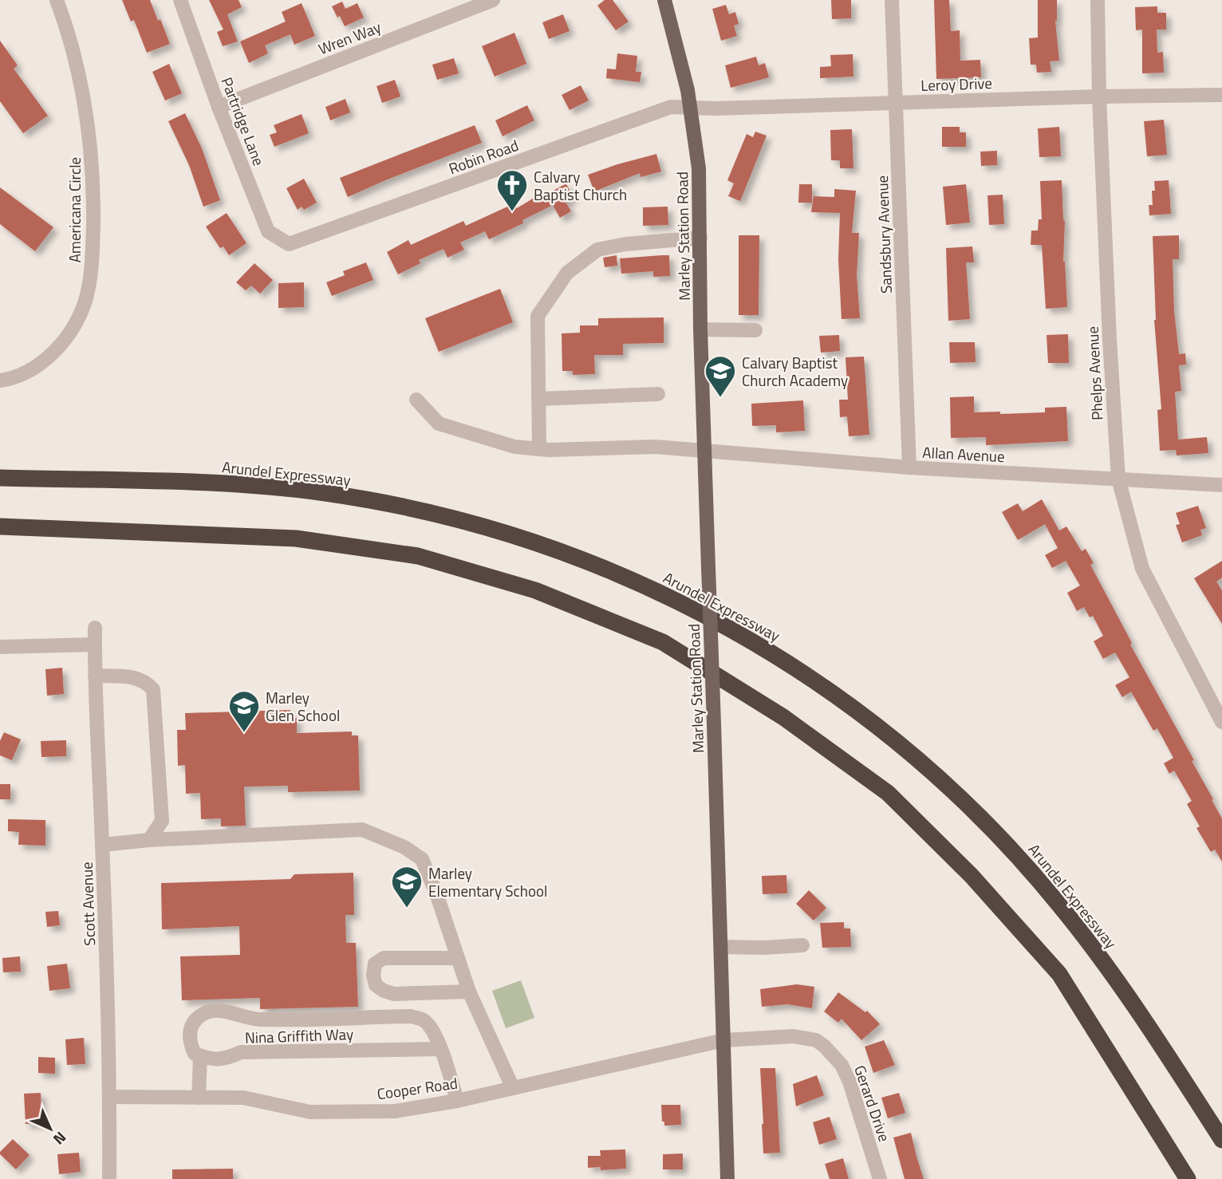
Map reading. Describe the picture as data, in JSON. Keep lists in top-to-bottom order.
{
  "streets": {
    "highway": ["Arundel Expressway"],
    "main road": ["Marley Station Road"],
    "street": [
      "Wren Way",
      "Leroy Drive",
      "Partridge Lane",
      "Robin Road",
      "Americana Circle",
      "Sandsbury Avenue",
      "Phelps Avenue",
      "Allan Avenue",
      "Scott Avenue",
      "Nina Griffith Way",
      "Cooper Road",
      "Gerard Drive"
    ]
  },
  "crossings": [
    ["Wren Way", "Partridge Lane"],
    ["Leroy Drive", "Robin Road"],
    ["Leroy Drive", "Sandsbury Avenue"],
    ["Leroy Drive", "Marley Station Road"],
    ["Leroy Drive", "Phelps Avenue"],
    ["Partridge Lane", "Robin Road"],
    ["Robin Road", "Marley Station Road"],
    ["Sandsbury Avenue", "Allan Avenue"],
    ["Marley Station Road", "Allan Avenue"],
    ["Marley Station Road", "Cooper Road"],
    ["Marley Station Road", "Gerard Drive"],
    ["Phelps Avenue", "Allan Avenue"],
    ["Scott Avenue", "Cooper Road"],
    ["Nina Griffith Way", "Cooper Road"],
    ["Cooper Road", "Gerard Drive"]
  ],
  "places": {
    "church": ["Calvary Baptist Church"],
    "school or university": ["Calvary Baptist Church Academy", "Marley Glen School", "Marley Elementary School"]
  },
  "north": "bottom right"
}
